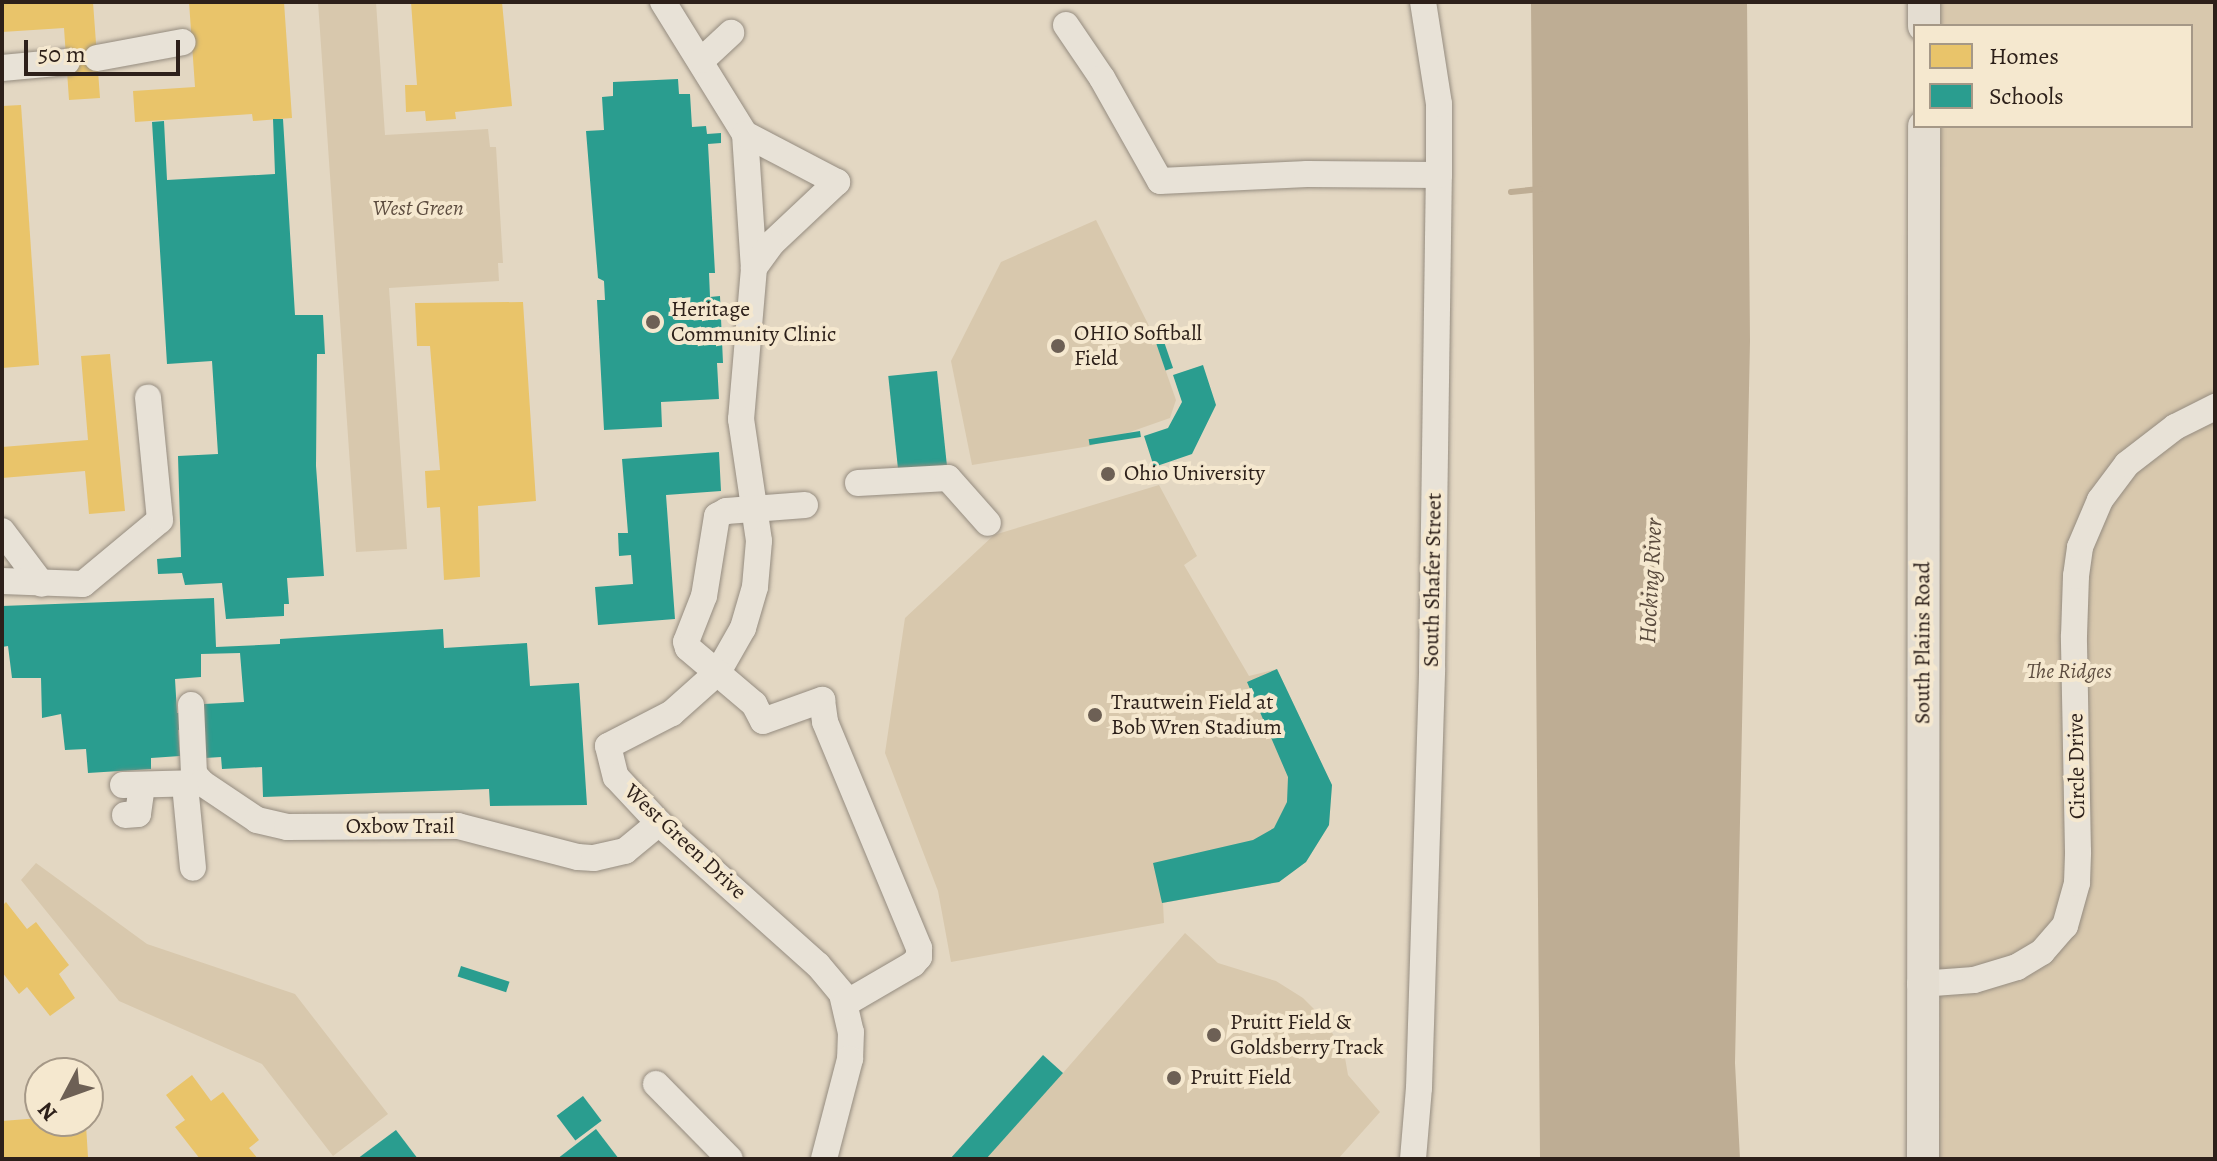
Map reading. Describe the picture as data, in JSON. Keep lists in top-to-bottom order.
{
  "streets": {
    "main road": ["South Plains Road"],
    "street": [
      "South Shafer Street",
      "Circle Drive",
      "Oxbow Trail",
      "West Green Drive"
    ]
  },
  "crossings": [
    ["South Plains Road", "Circle Drive"],
    ["Oxbow Trail", "West Green Drive"]
  ],
  "water": ["Hocking River"],
  "parks": ["West Green", "The Ridges"],
  "places": [
    "Heritage Community Clinic",
    "OHIO Softball Field",
    "Ohio University",
    "Trautwein Field at Bob Wren Stadium",
    "Pruitt Field & Goldsberry Track",
    "Pruitt Field"
  ],
  "legend": ["Homes", "Schools"],
  "scale_bar": "50 m",
  "north": "bottom left"
}
